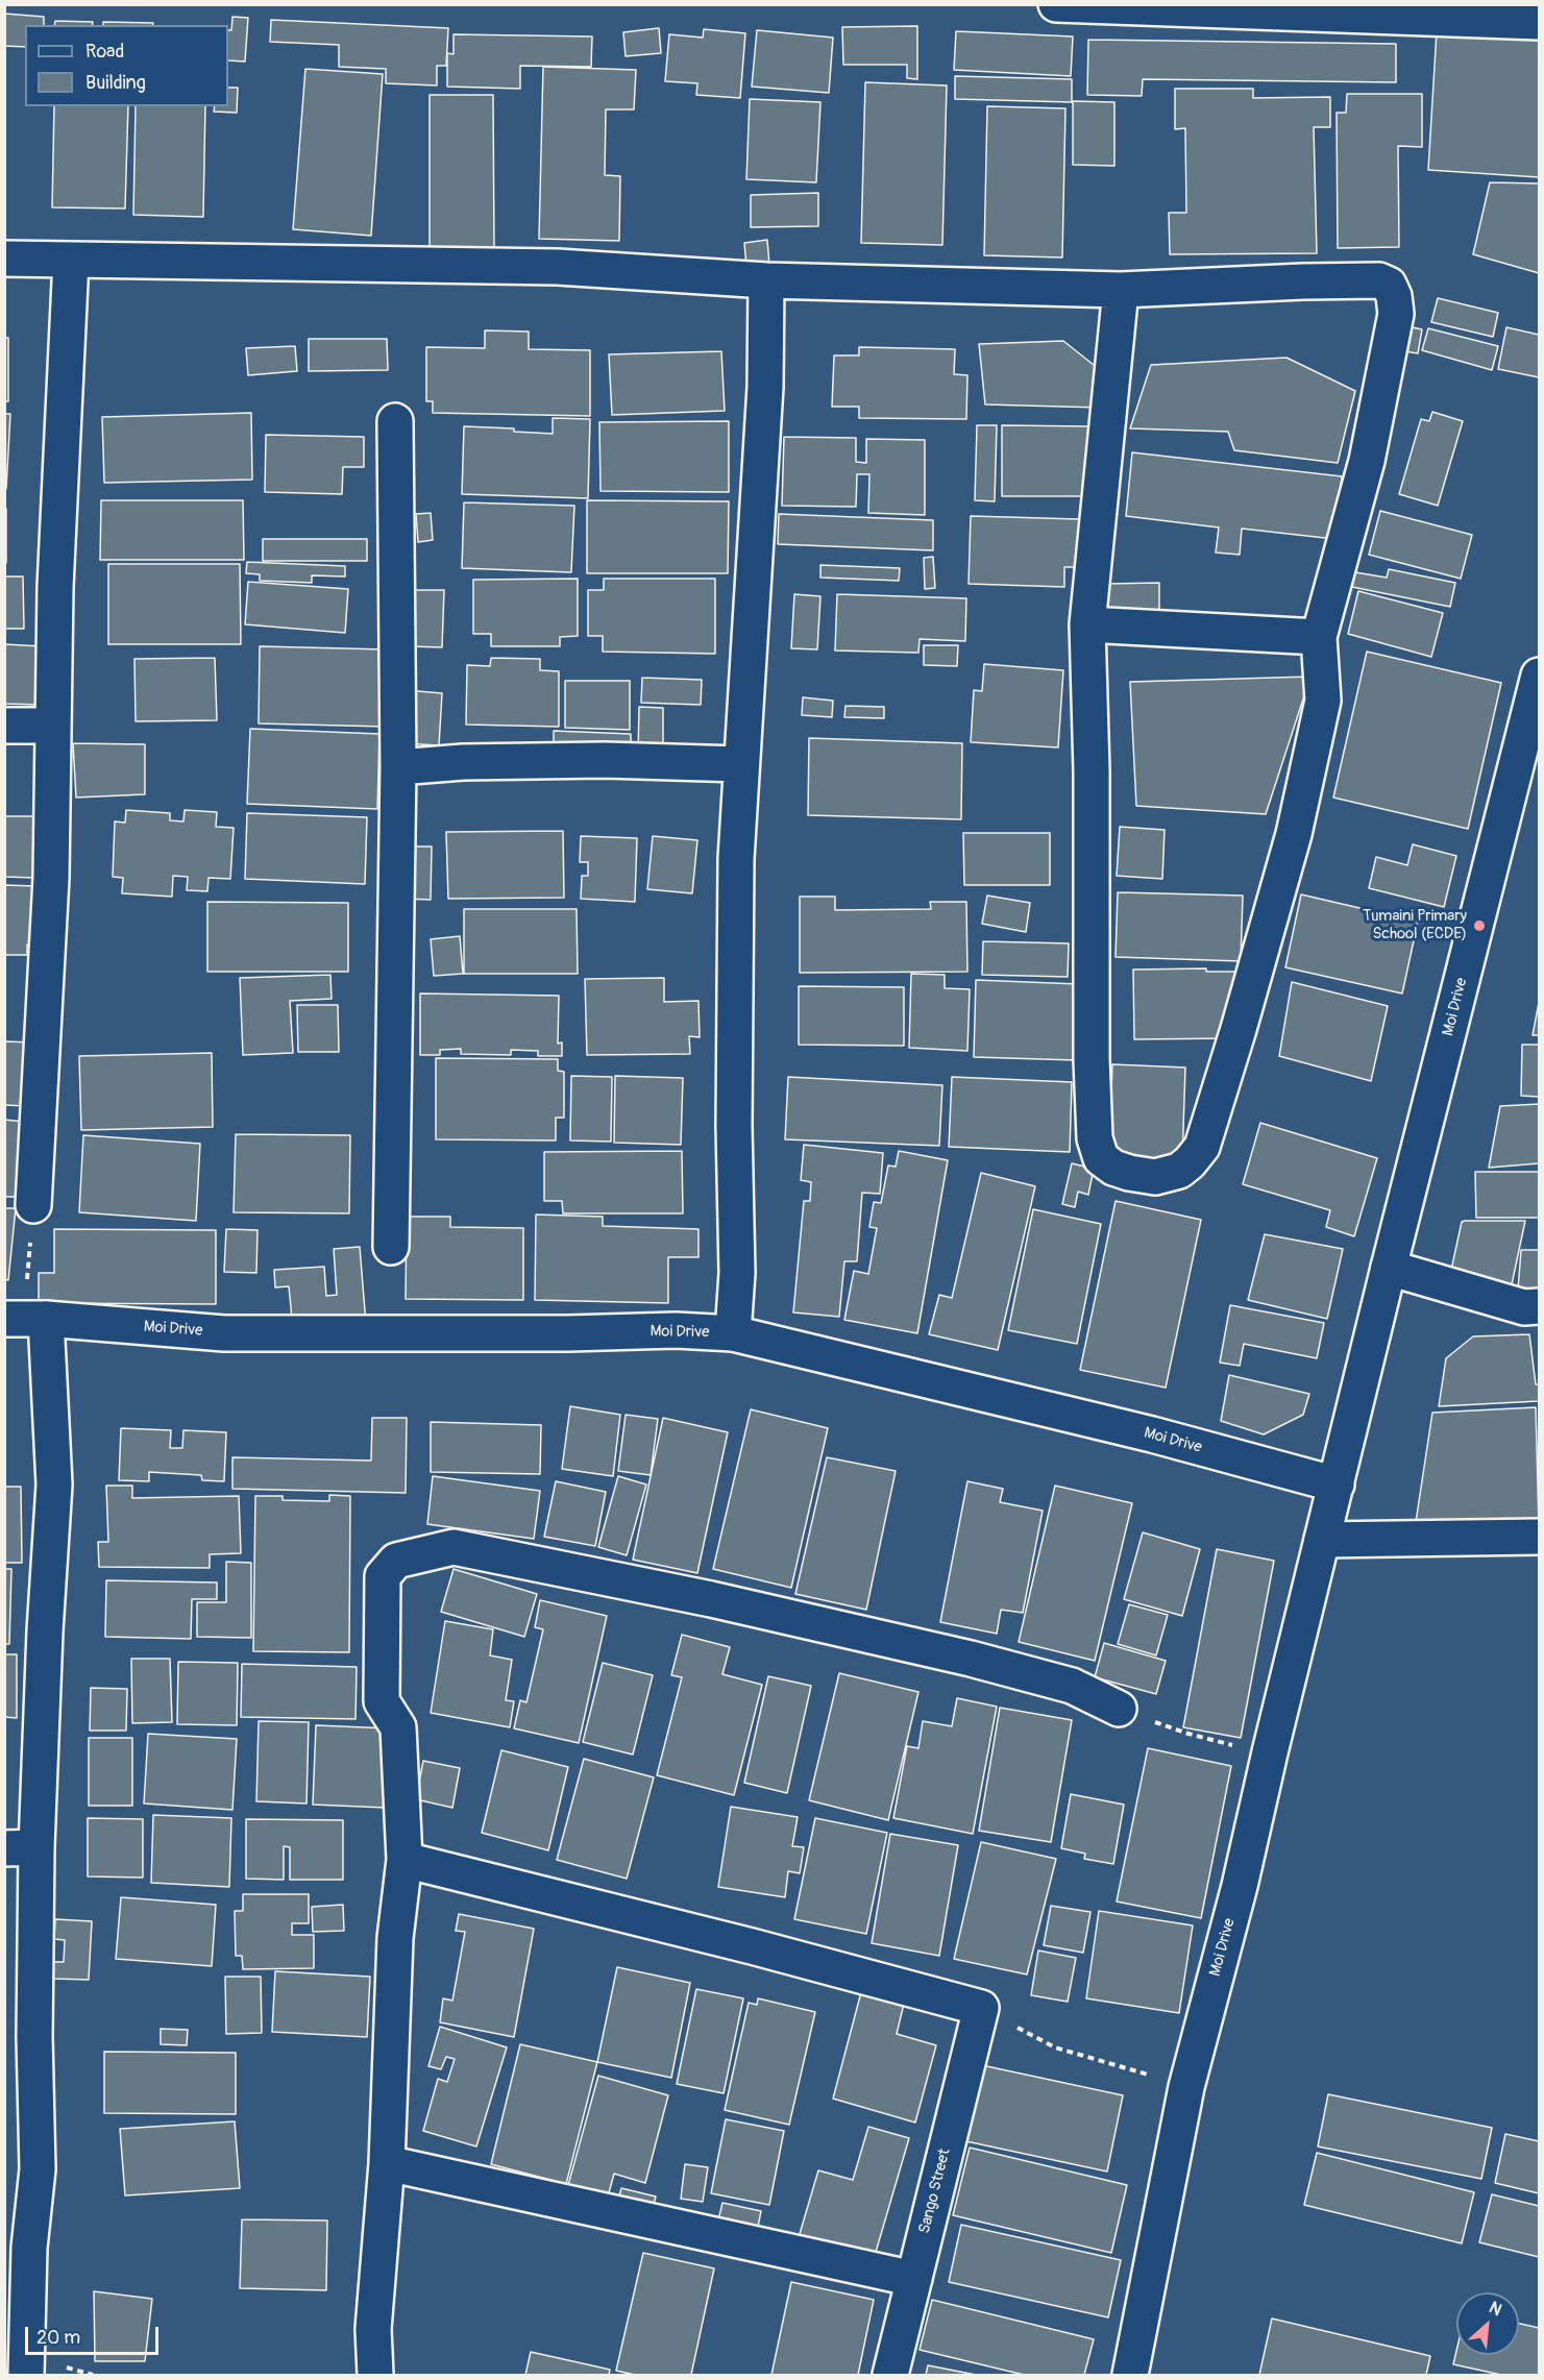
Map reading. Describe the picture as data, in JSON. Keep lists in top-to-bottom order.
{
  "streets": {
    "street": ["Moi Drive", "Sango Street"]
  },
  "places": ["Tumaini Primary School (ECDE)"],
  "legend": ["Road", "Building"],
  "scale_bar": "20 m",
  "north": "top right"
}
